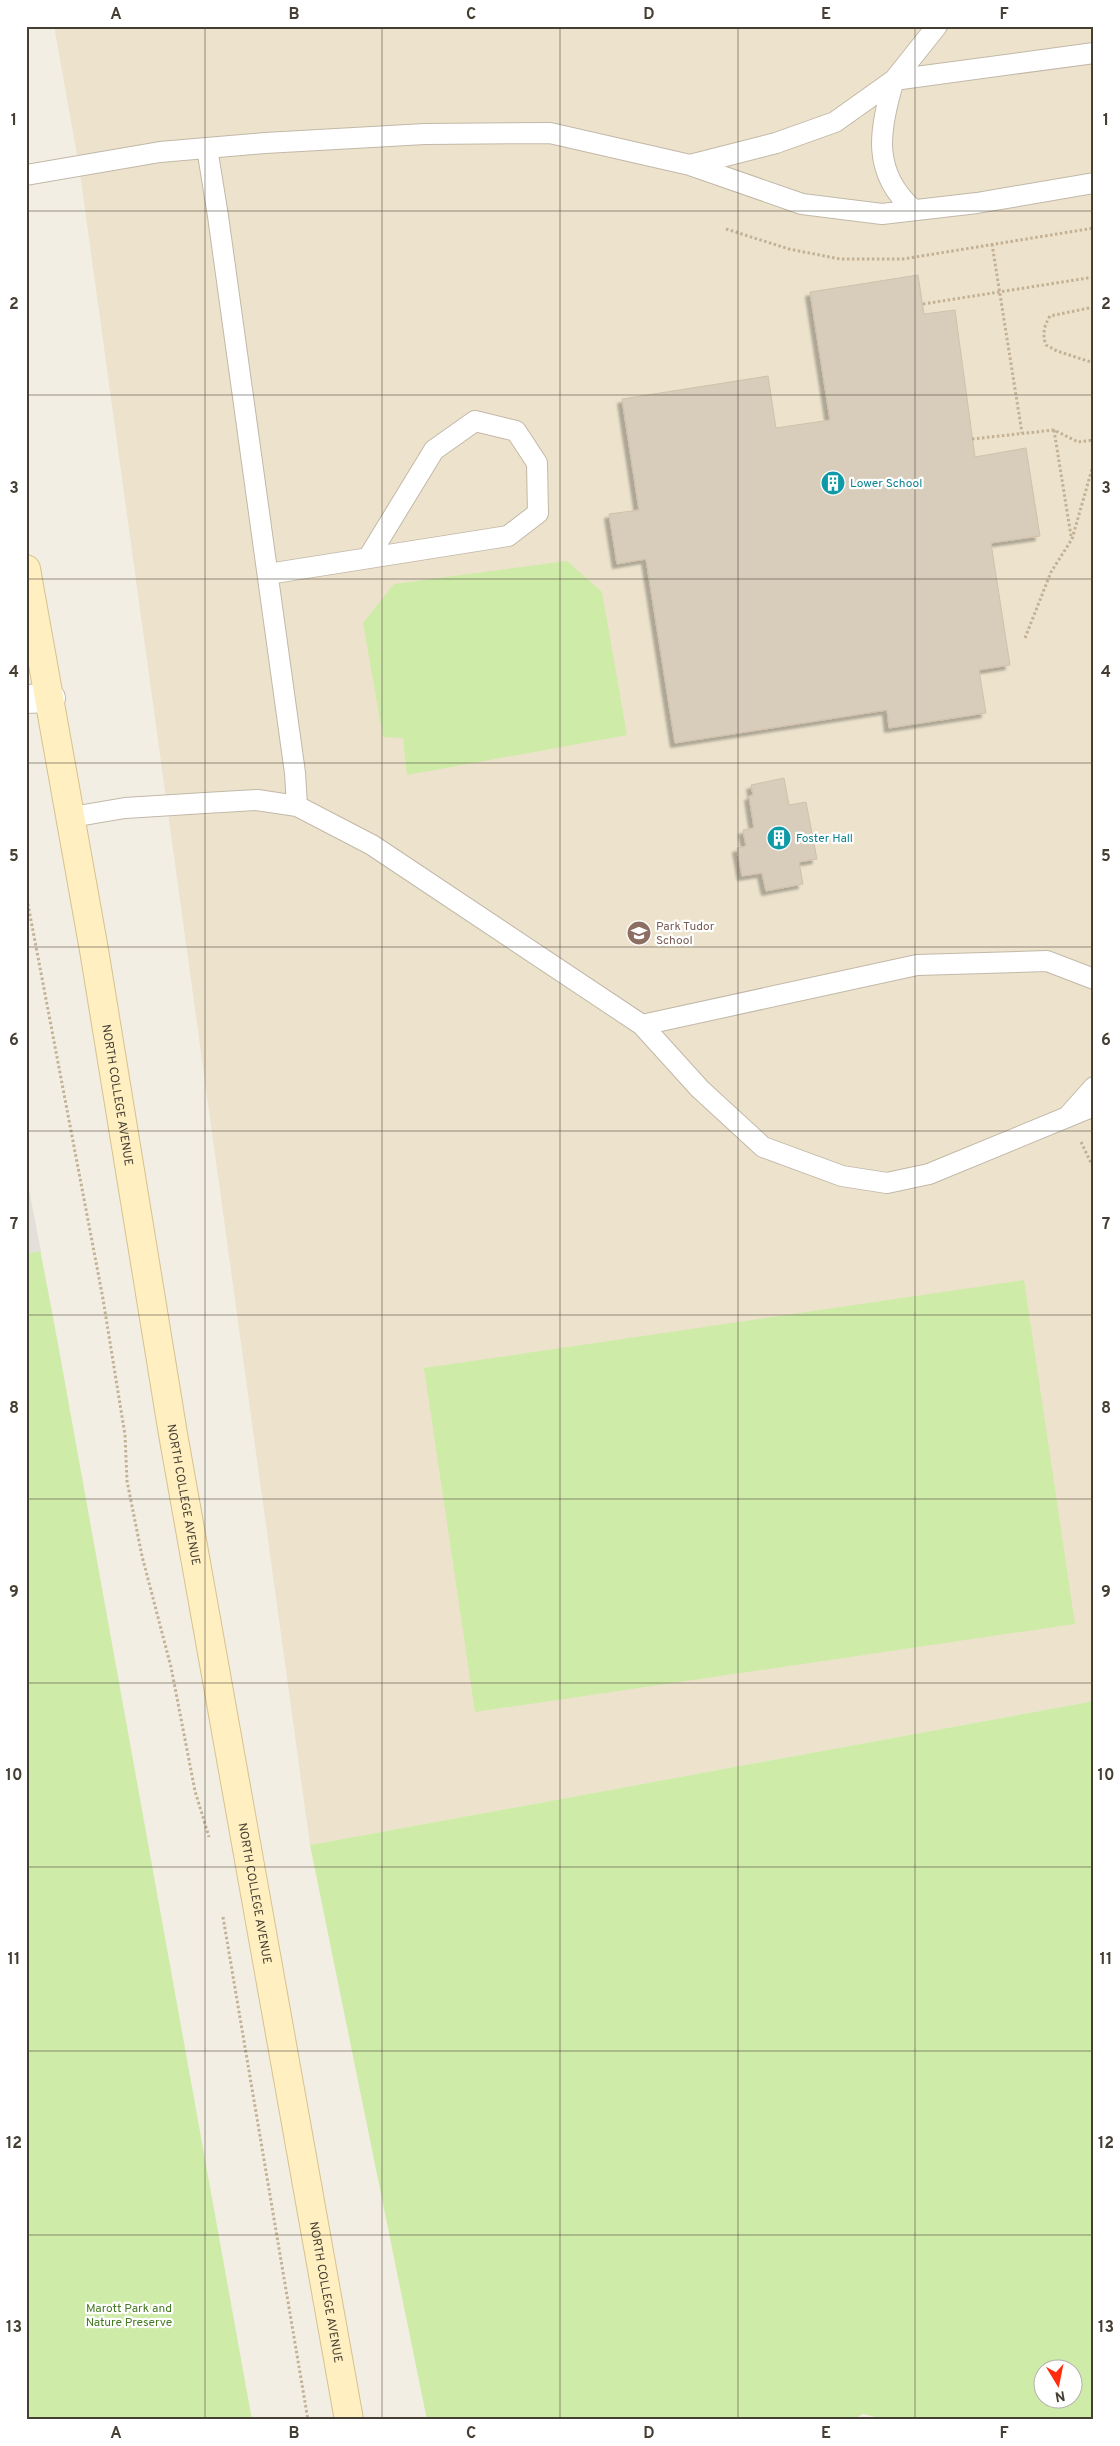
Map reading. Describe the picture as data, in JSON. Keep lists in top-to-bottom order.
{
  "streets": {
    "main road": ["NORTH COLLEGE AVENUE"]
  },
  "parks": ["Marott Park and Nature Preserve"],
  "places": {
    "building": ["Lower School", "Foster Hall"],
    "school or university": ["Park Tudor School"]
  },
  "north": "bottom",
  "grid": {
    "columns": [
      "A",
      "B",
      "C",
      "D",
      "E",
      "F"
    ],
    "rows": [
      "1",
      "2",
      "3",
      "4",
      "5",
      "6",
      "7",
      "8",
      "9",
      "10",
      "11",
      "12",
      "13"
    ]
  }
}
